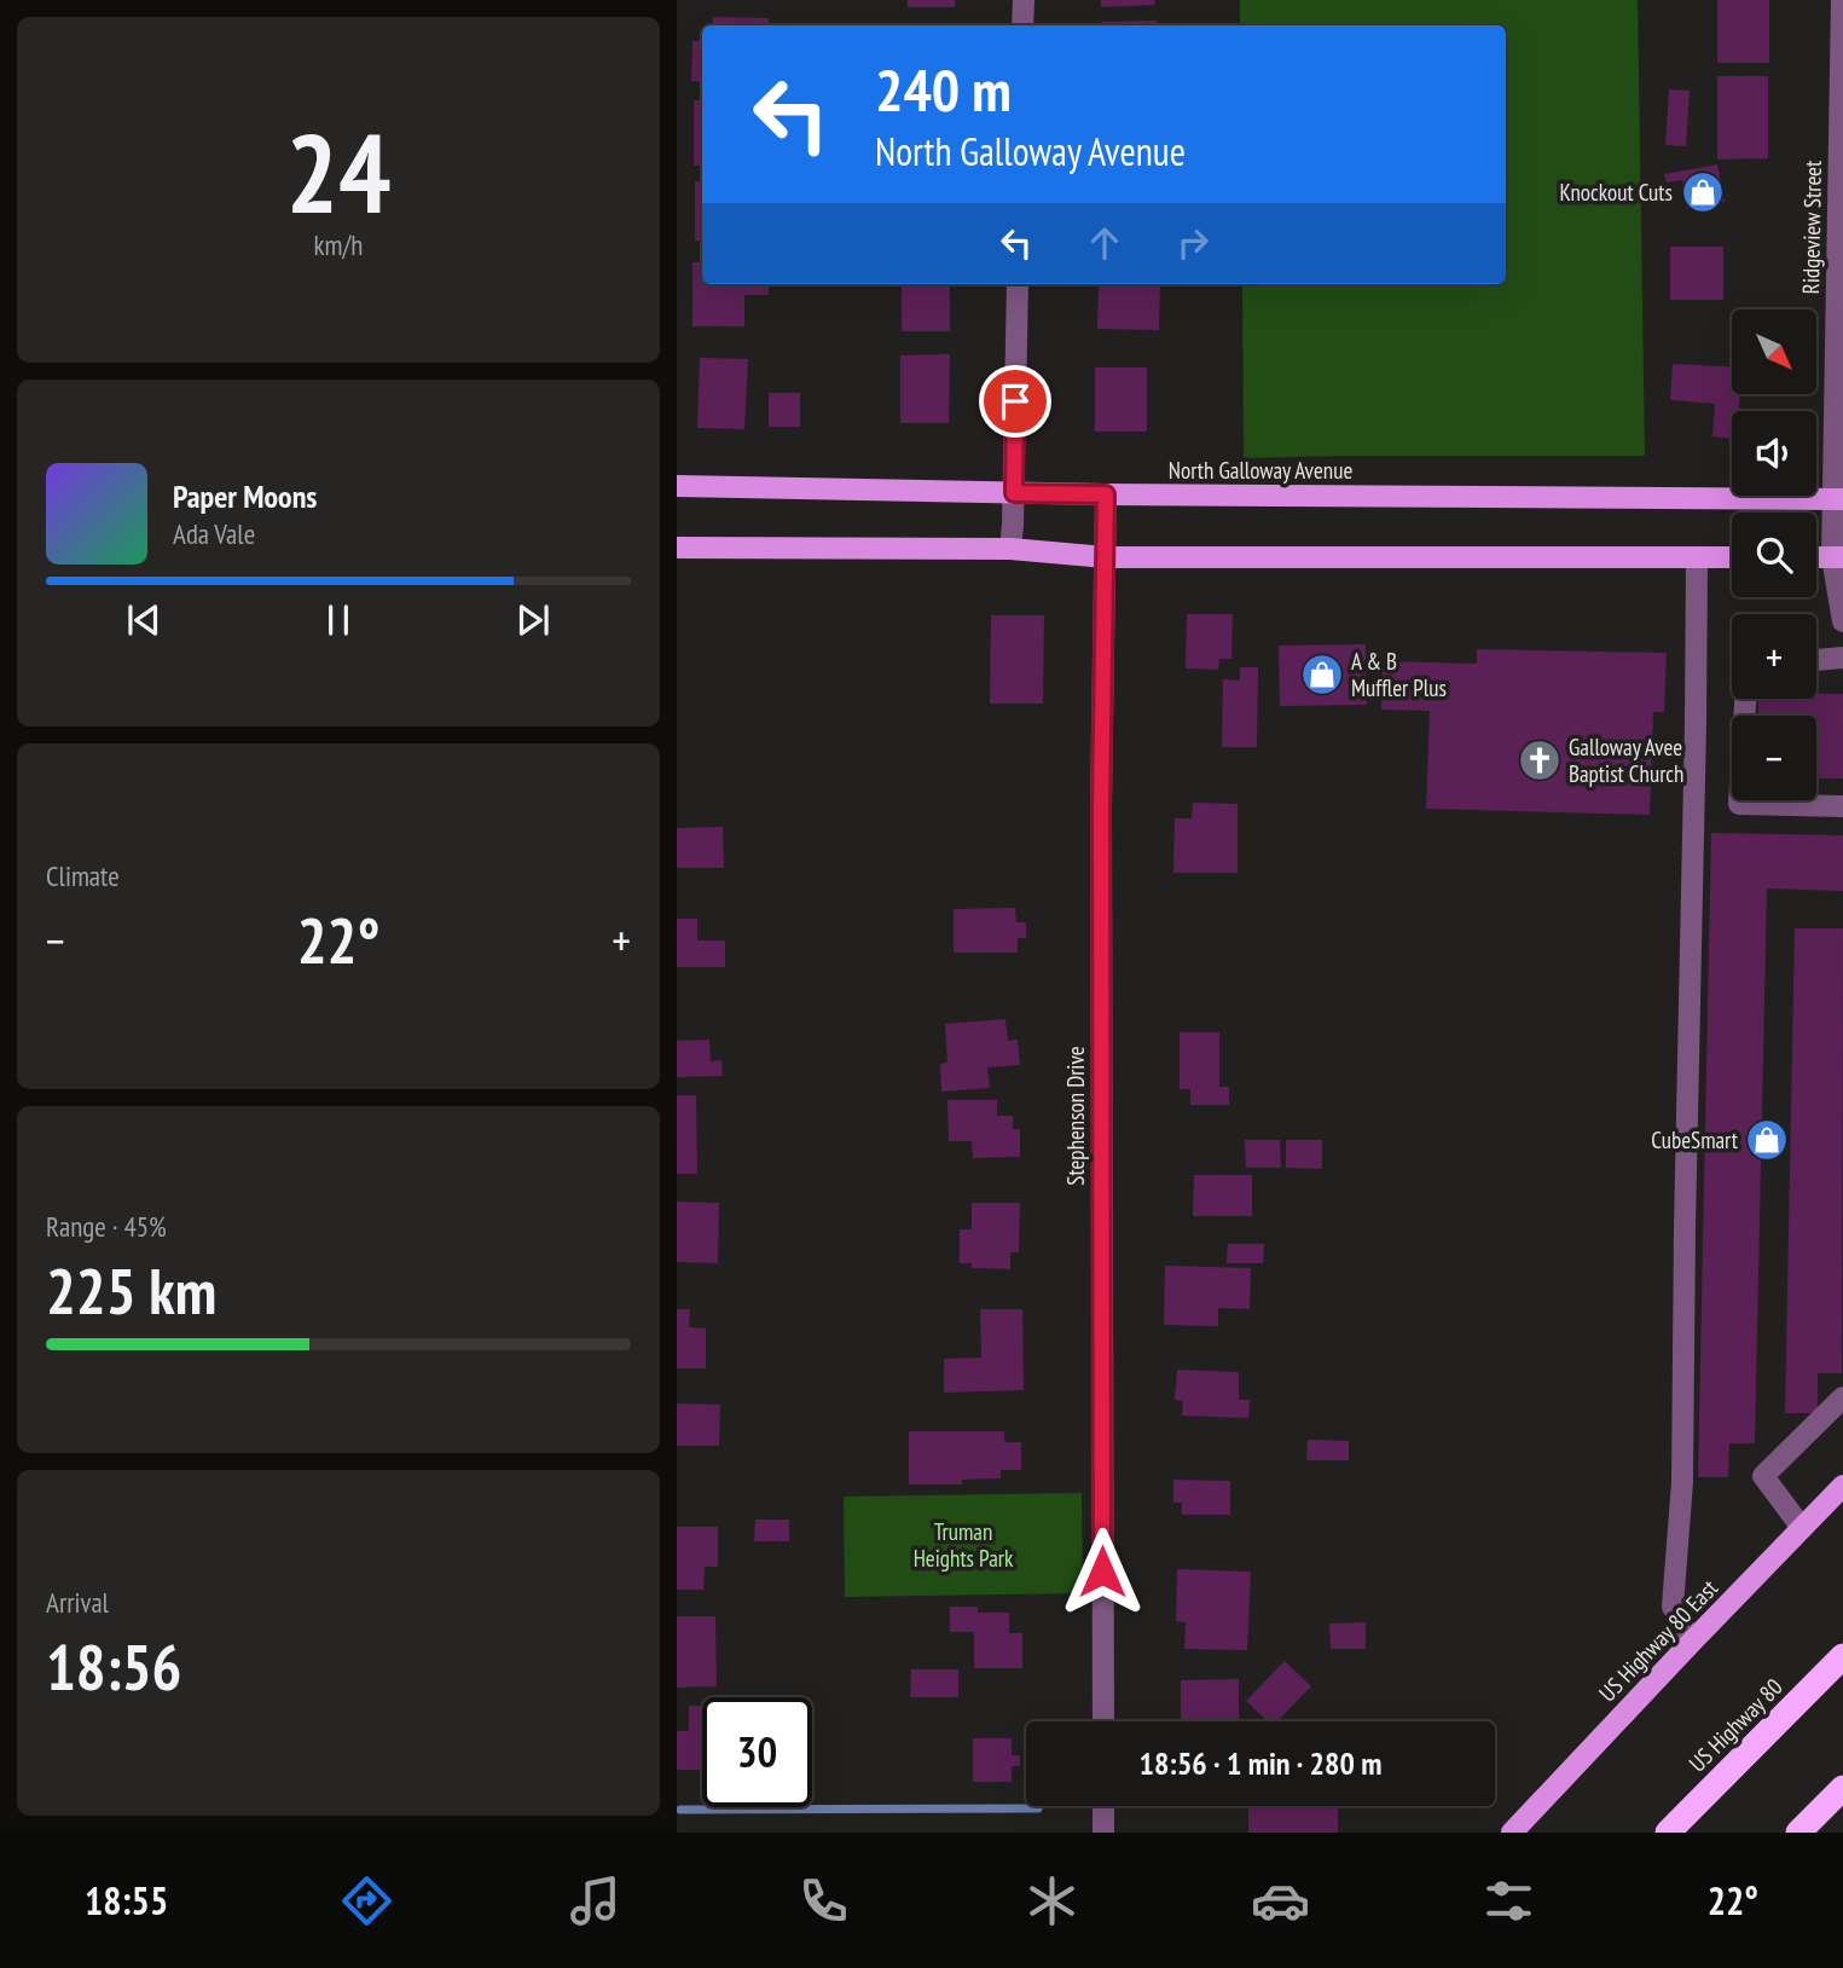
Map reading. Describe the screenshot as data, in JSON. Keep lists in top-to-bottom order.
{
  "streets": {
    "highway": ["US Highway 80"],
    "main road": ["North Galloway Avenue", "US Highway 80 East"],
    "street": ["Ridgeview Street", "Stephenson Drive"]
  },
  "crossings": [
    ["Ridgeview Street", "North Galloway Avenue"],
    ["North Galloway Avenue", "Stephenson Drive"]
  ],
  "parks": ["Truman Heights Park"],
  "places": {
    "shop": ["Knockout Cuts", "A & B Muffler Plus", "CubeSmart"],
    "church": ["Galloway Avee Baptist Church"]
  },
  "north": "bottom right",
  "page": {
    "tile": [
      ["24", "km/h"],
      "Climate",
      ["Range · 45%", "225 km"],
      ["Arrival", "18:56"]
    ],
    "turn": ["240 m", "North Galloway Avenue"],
    "map_buttons": ["+", "−"],
    "song": ["Paper Moons", "Ada Vale"],
    "heat": ["−", "22°", "+"],
    "limit": "30",
    "trip": "18:56 · 1 min · 280 m",
    "tabs": ["18:55", "22°"]
  }
}
